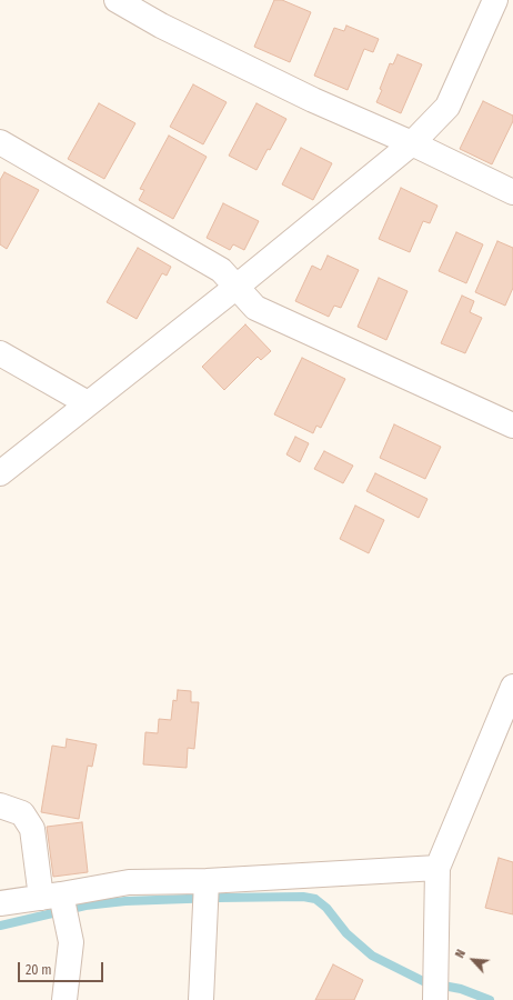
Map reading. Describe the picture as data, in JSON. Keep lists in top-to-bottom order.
{
  "scale_bar": "20 m",
  "north": "top left"
}
